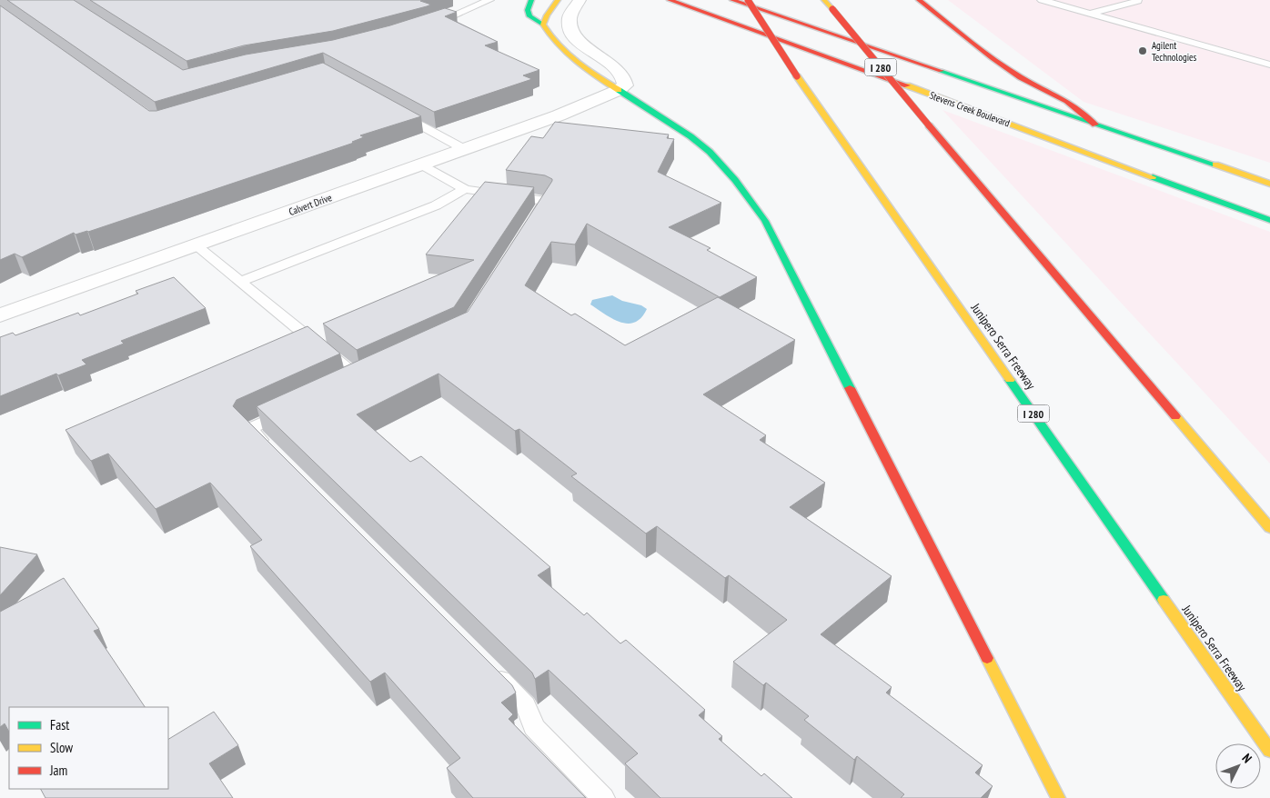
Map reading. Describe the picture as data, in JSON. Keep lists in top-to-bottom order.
{
  "streets": {
    "main road": ["I 280", "Stevens Creek Boulevard", "Junipero Serra Freeway"],
    "street": ["Calvert Drive"]
  },
  "places": ["Agilent Technologies"],
  "legend": ["Fast", "Slow", "Jam"],
  "north": "top right"
}
